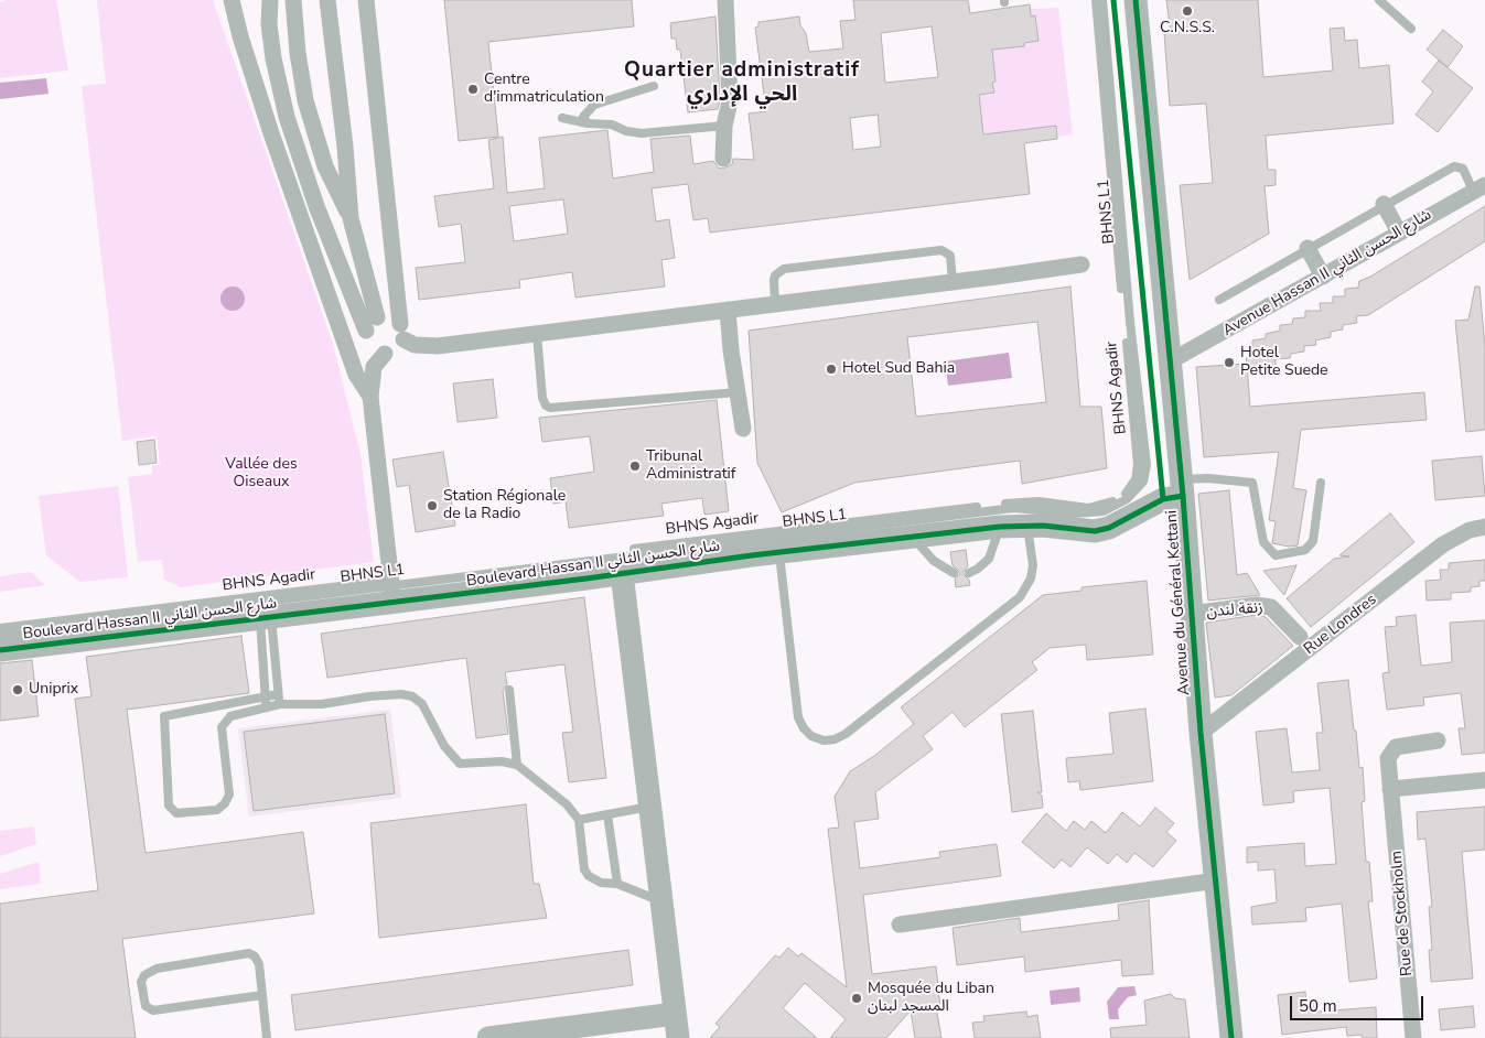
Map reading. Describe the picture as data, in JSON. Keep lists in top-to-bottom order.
{
  "streets": {
    "street": [
      "Avenue Hassan II شارع الحسن الثاني",
      "Boulevard Hassan II شارع الحسن الثاني",
      "Avenue du Général Kettani",
      "زنقة لندن",
      "Rue Londres",
      "Rue de Stockholm"
    ],
    "lane": ["BHNS L1", "BHNS Agadir"]
  },
  "crossings": [
    ["BHNS L1", "BHNS Agadir"],
    ["BHNS L1", "Boulevard Hassan II شارع الحسن الثاني"],
    ["Avenue Hassan II شارع الحسن الثاني", "Avenue du Général Kettani"],
    ["BHNS Agadir", "Boulevard Hassan II شارع الحسن الثاني"],
    ["Boulevard Hassan II شارع الحسن الثاني", "Avenue du Général Kettani"],
    ["Avenue du Général Kettani", "زنقة لندن"],
    ["Avenue du Général Kettani", "Rue Londres"]
  ],
  "districts": ["Quartier administratif الحي الإداري"],
  "parks": ["Vallée des Oiseaux"],
  "places": [
    "C.N.S.S.",
    "Centre d'immatriculation",
    "Hotel Petite Suede",
    "Hotel Sud Bahia",
    "Tribunal Administratif",
    "Station Régionale de la Radio",
    "Uniprix",
    "Mosquée du Liban المسجد لبنان"
  ],
  "scale_bar": "50 m"
}
